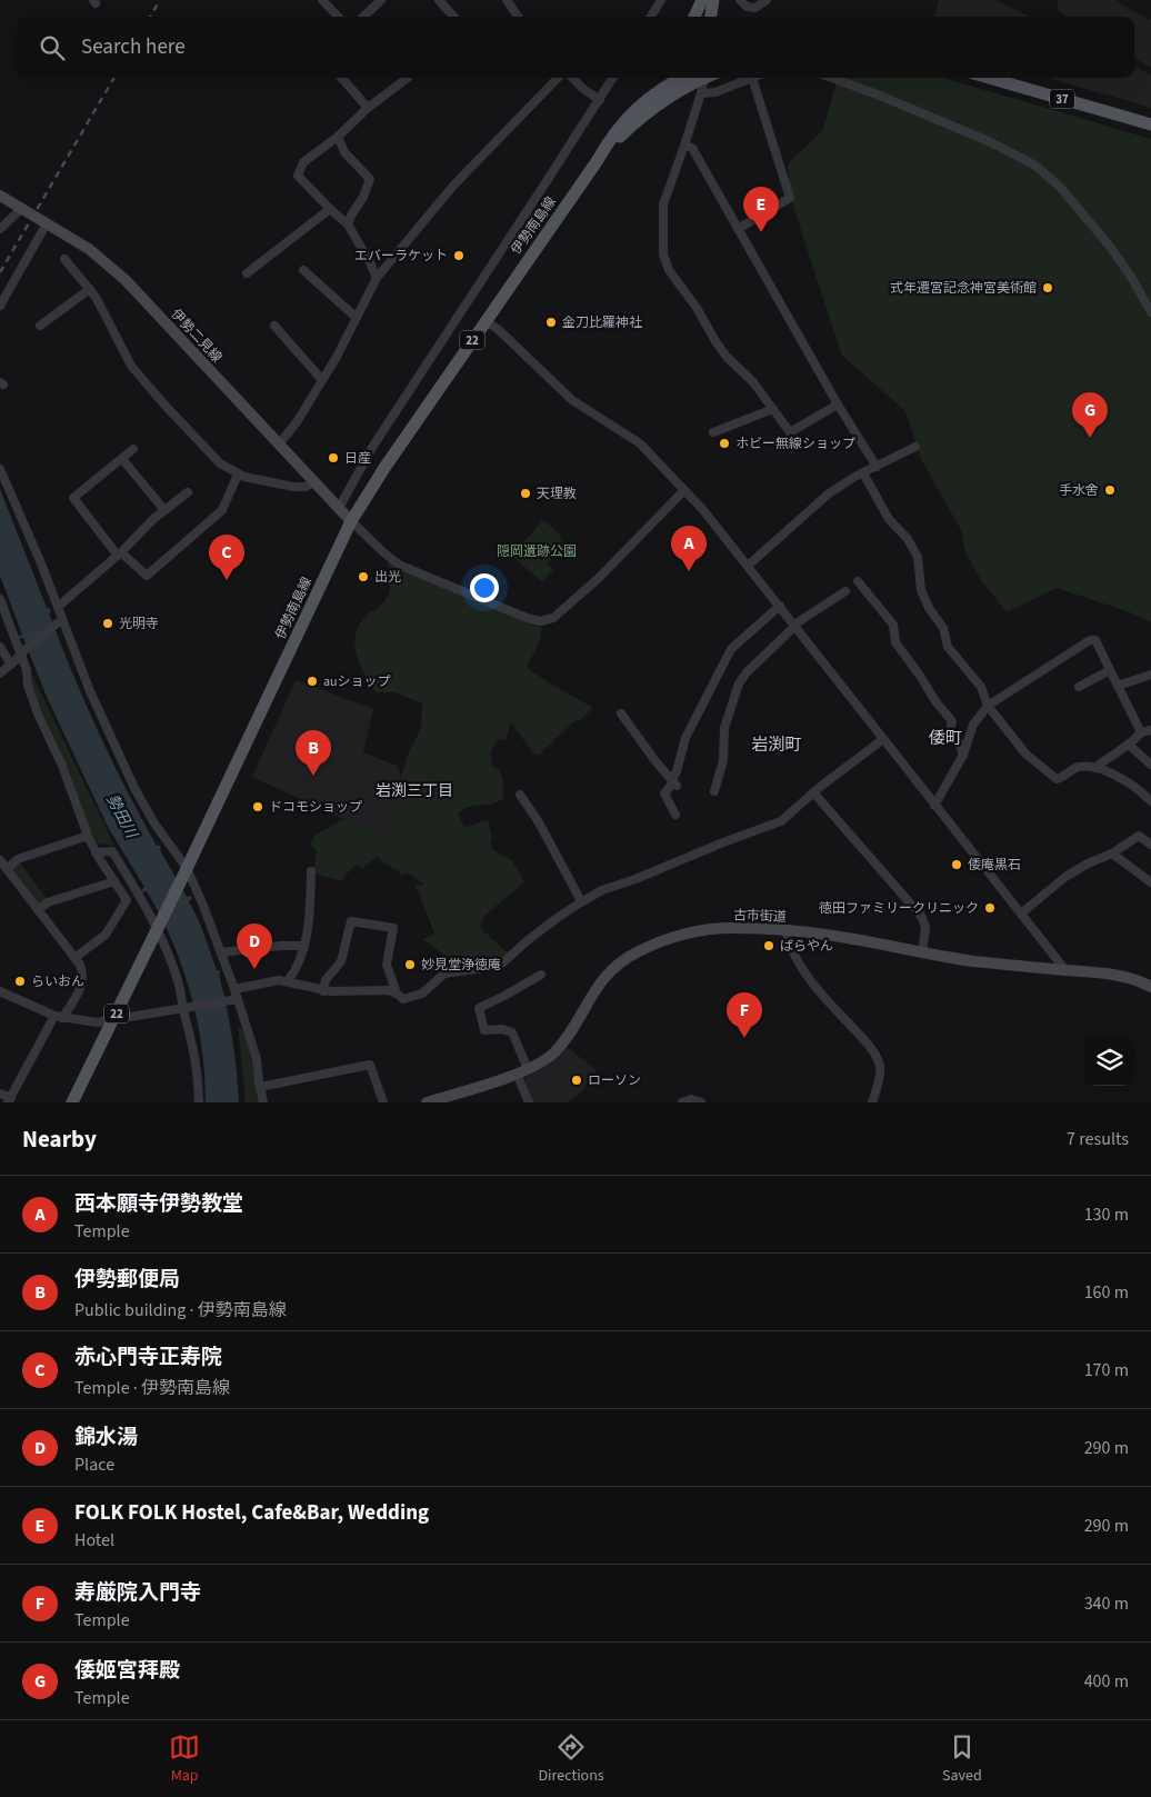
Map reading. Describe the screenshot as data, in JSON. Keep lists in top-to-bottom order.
{
  "streets": {
    "main road": ["37", "伊勢南島線", "22"],
    "street": ["伊勢二見線", "古市街道"]
  },
  "crossings": [
    ["伊勢南島線", "伊勢二見線"]
  ],
  "districts": ["倭町", "岩渕町", "岩渕三丁目"],
  "water": ["勢田川"],
  "parks": ["隠岡遺跡公園"],
  "places": [
    "エバーラケット",
    "式年遷宮記念神宮美術館",
    "金刀比羅神社",
    "ホビー無線ショップ",
    "日産",
    "手水舍",
    "天理教",
    "出光",
    "光明寺",
    "auショップ",
    "ドコモショップ",
    "倭庵黒石",
    "徳田ファミリークリニック",
    "ばらやん",
    "妙見堂浄徳庵",
    "らいおん",
    "ローソン"
  ],
  "page": {
    "search": "Search here",
    "pins": [
      "E",
      "G",
      "A",
      "C",
      "B",
      "D",
      "F"
    ],
    "heading": ["Nearby", "7 results"],
    "list": [
      {
        "mark": "A",
        "name": "西本願寺伊勢教堂",
        "note": "Temple",
        "value": "130 m"
      },
      {
        "mark": "B",
        "name": "伊勢郵便局",
        "note": "Public building · 伊勢南島線",
        "value": "160 m"
      },
      {
        "mark": "C",
        "name": "赤心門寺正寿院",
        "note": "Temple · 伊勢南島線",
        "value": "170 m"
      },
      {
        "mark": "D",
        "name": "錦水湯",
        "note": "Place",
        "value": "290 m"
      },
      {
        "mark": "E",
        "name": "FOLK FOLK Hostel, Cafe&Bar, Wedding",
        "note": "Hotel",
        "value": "290 m"
      },
      {
        "mark": "F",
        "name": "寿厳院入門寺",
        "note": "Temple",
        "value": "340 m"
      },
      {
        "mark": "G",
        "name": "倭姬宮拜殿",
        "note": "Temple",
        "value": "400 m"
      }
    ],
    "nav": ["Map", "Directions", "Saved"]
  }
}
